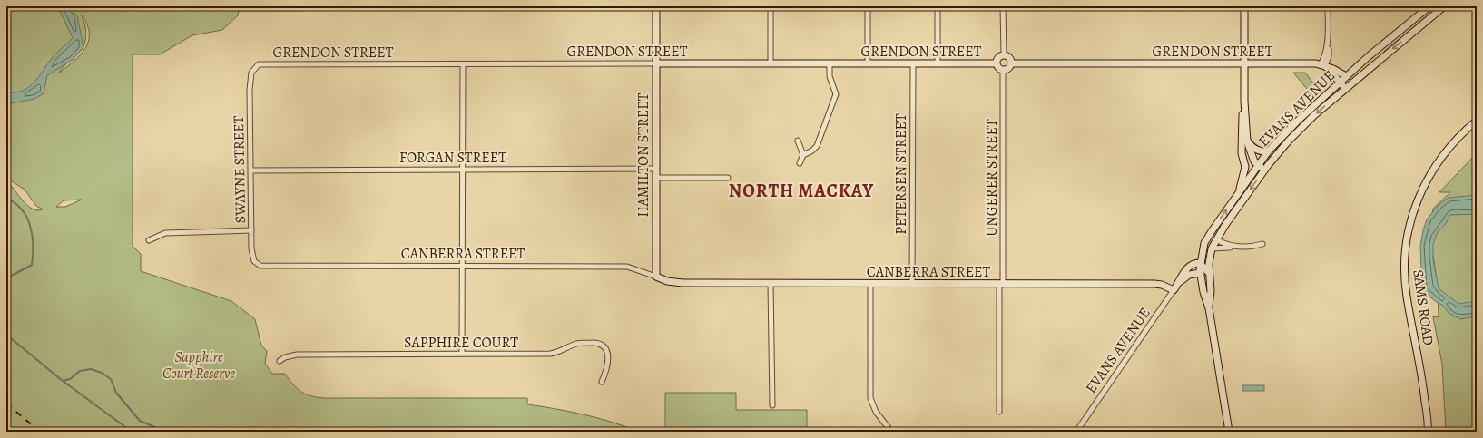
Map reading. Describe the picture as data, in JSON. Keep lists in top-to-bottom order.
{
  "streets": {
    "street": [
      "GRENDON STREET",
      "EVANS AVENUE",
      "HAMILTON STREET",
      "FORGAN STREET",
      "SWAYNE STREET",
      "PETERSEN STREET",
      "UNGERER STREET",
      "CANBERRA STREET",
      "SAMS ROAD",
      "SAPPHIRE COURT"
    ]
  },
  "crossings": [
    ["GRENDON STREET", "EVANS AVENUE"],
    ["GRENDON STREET", "HAMILTON STREET"],
    ["GRENDON STREET", "SWAYNE STREET"],
    ["GRENDON STREET", "PETERSEN STREET"],
    ["GRENDON STREET", "UNGERER STREET"],
    ["EVANS AVENUE", "CANBERRA STREET"],
    ["HAMILTON STREET", "FORGAN STREET"],
    ["HAMILTON STREET", "CANBERRA STREET"],
    ["FORGAN STREET", "SWAYNE STREET"],
    ["SWAYNE STREET", "CANBERRA STREET"],
    ["PETERSEN STREET", "CANBERRA STREET"],
    ["UNGERER STREET", "CANBERRA STREET"]
  ],
  "districts": ["NORTH MACKAY"],
  "parks": ["Sapphire Court Reserve"]
}
